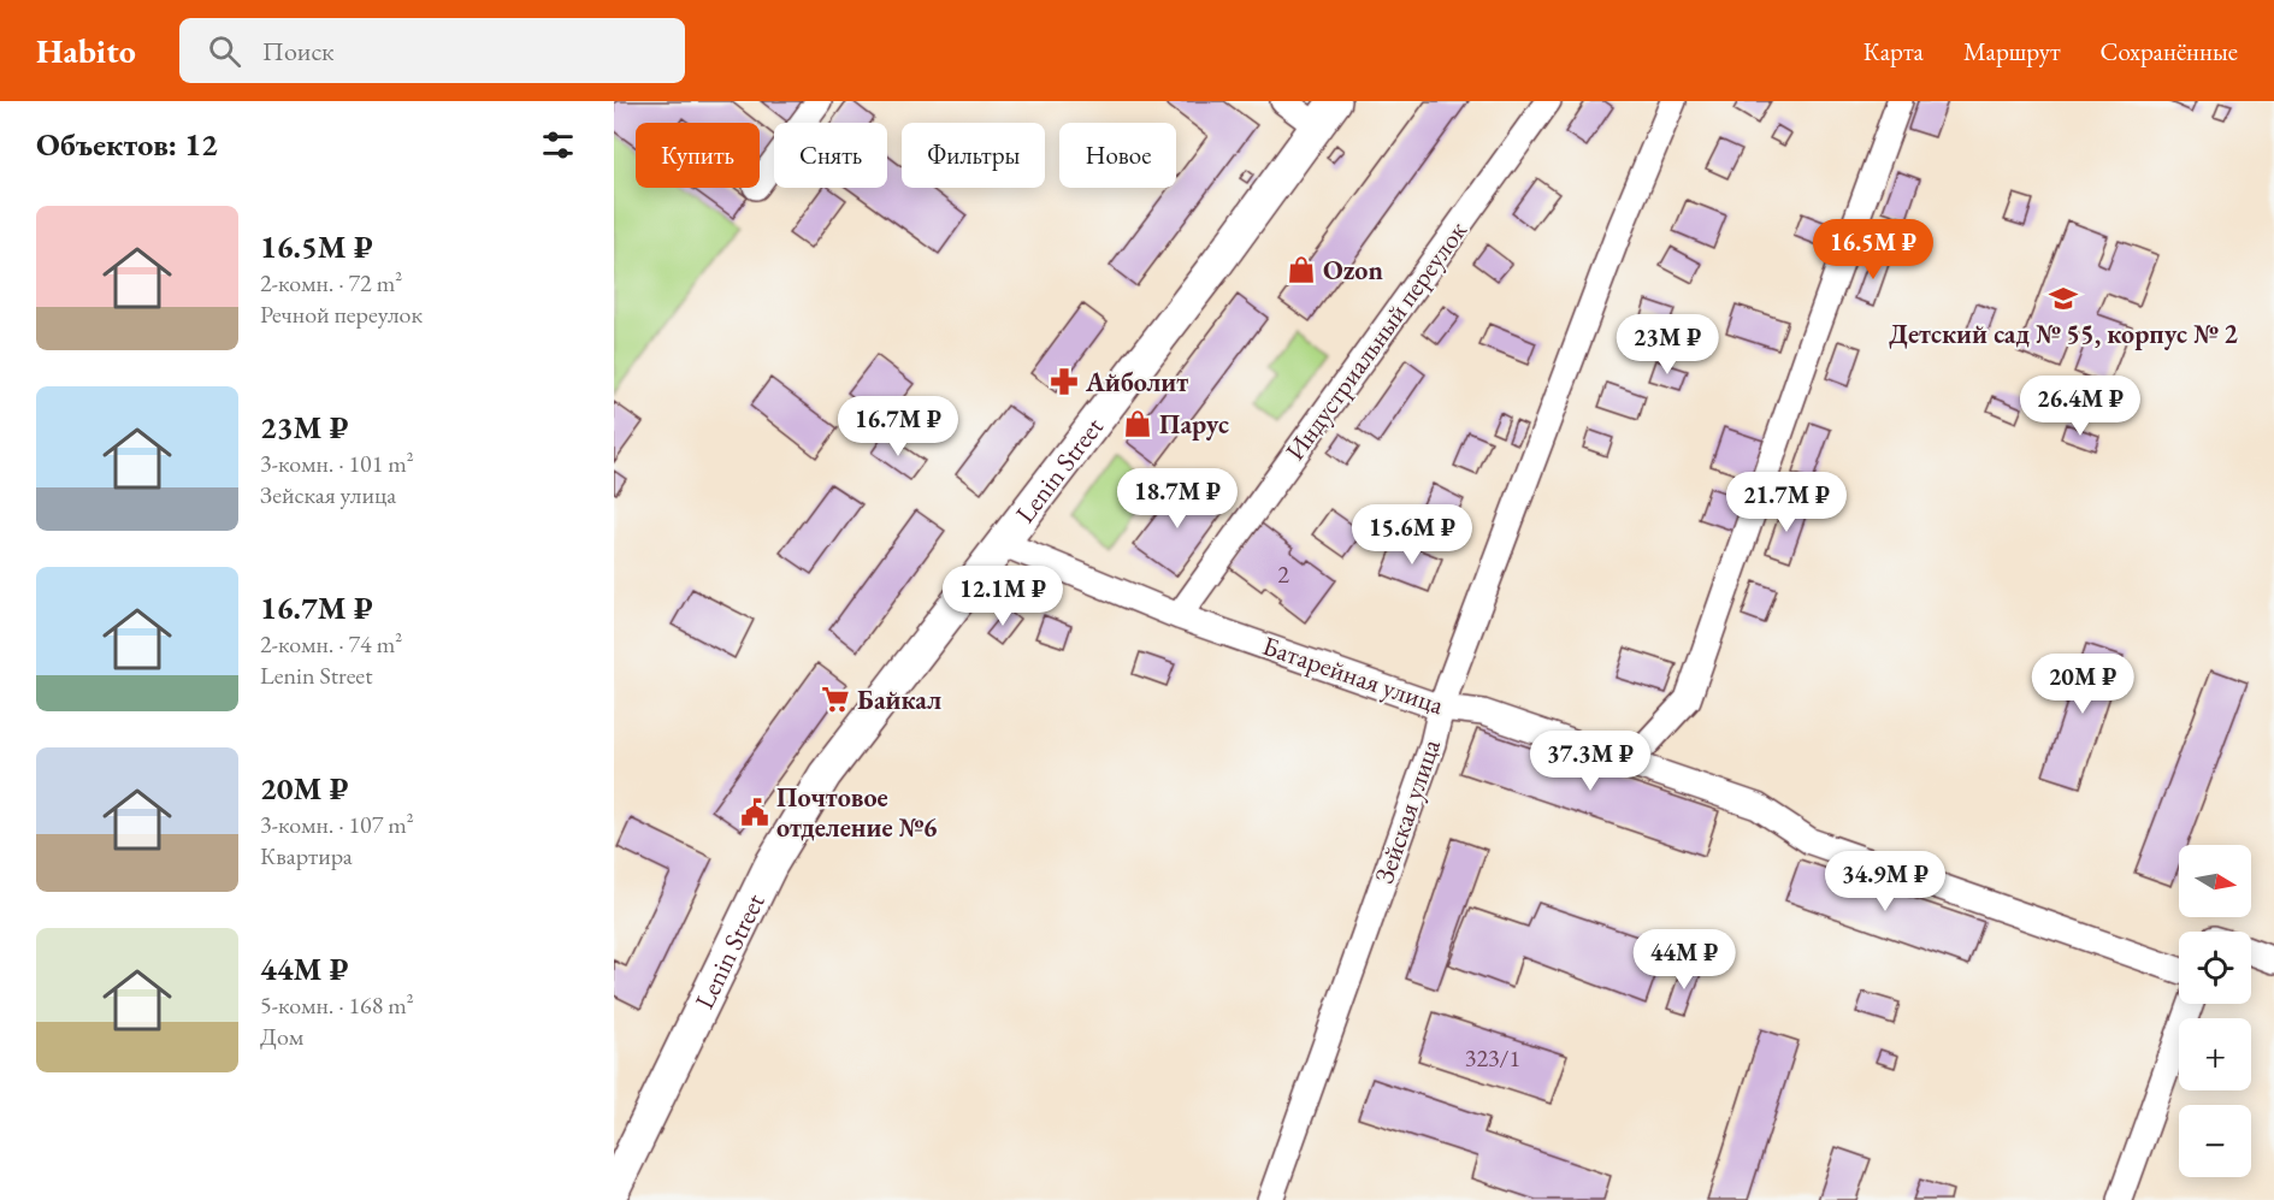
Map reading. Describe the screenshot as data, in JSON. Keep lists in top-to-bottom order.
{
  "streets": {
    "main road": ["Lenin Street"],
    "street": ["Индустриальный переулок", "Батарейная улица", "Зейская улица"]
  },
  "crossings": [
    ["Индустриальный переулок", "Батарейная улица"],
    ["Lenin Street", "Батарейная улица"],
    ["Батарейная улица", "Зейская улица"]
  ],
  "places": {
    "shop": ["Ozon", "Парус"],
    "school or university": ["Детский сад № 55, корпус № 2"],
    "pharmacy": ["Айболит"],
    "supermarket": ["Байкал"],
    "public building": ["Почтовое отделение №6"]
  },
  "house_numbers": ["2", "323/1"],
  "north": "right",
  "page": {
    "header": "Habito",
    "search": "Поиск",
    "nav": ["Карта", "Маршрут", "Сохранённые"],
    "heading": "Объектов: 12",
    "chip": [
      "Купить",
      "Снять",
      "Фильтры",
      "Новое"
    ],
    "list": [
      {
        "name": "16.5M ₽",
        "note": "2-комн. · 72 m² · Речной переулок"
      },
      {
        "name": "23M ₽",
        "note": "3-комн. · 101 m² · Зейская улица"
      },
      {
        "name": "16.7M ₽",
        "note": "2-комн. · 74 m² · Lenin Street"
      },
      {
        "name": "20M ₽",
        "note": "3-комн. · 107 m² · Квартира"
      },
      {
        "name": "44M ₽",
        "note": "5-комн. · 168 m² · Дом"
      }
    ],
    "price": [
      "16.5M ₽",
      "23M ₽",
      "26.4M ₽",
      "16.7M ₽",
      "18.7M ₽",
      "21.7M ₽",
      "15.6M ₽",
      "12.1M ₽",
      "20M ₽",
      "37.3M ₽",
      "34.9M ₽",
      "44M ₽"
    ],
    "map_buttons": ["+", "−"]
  }
}
